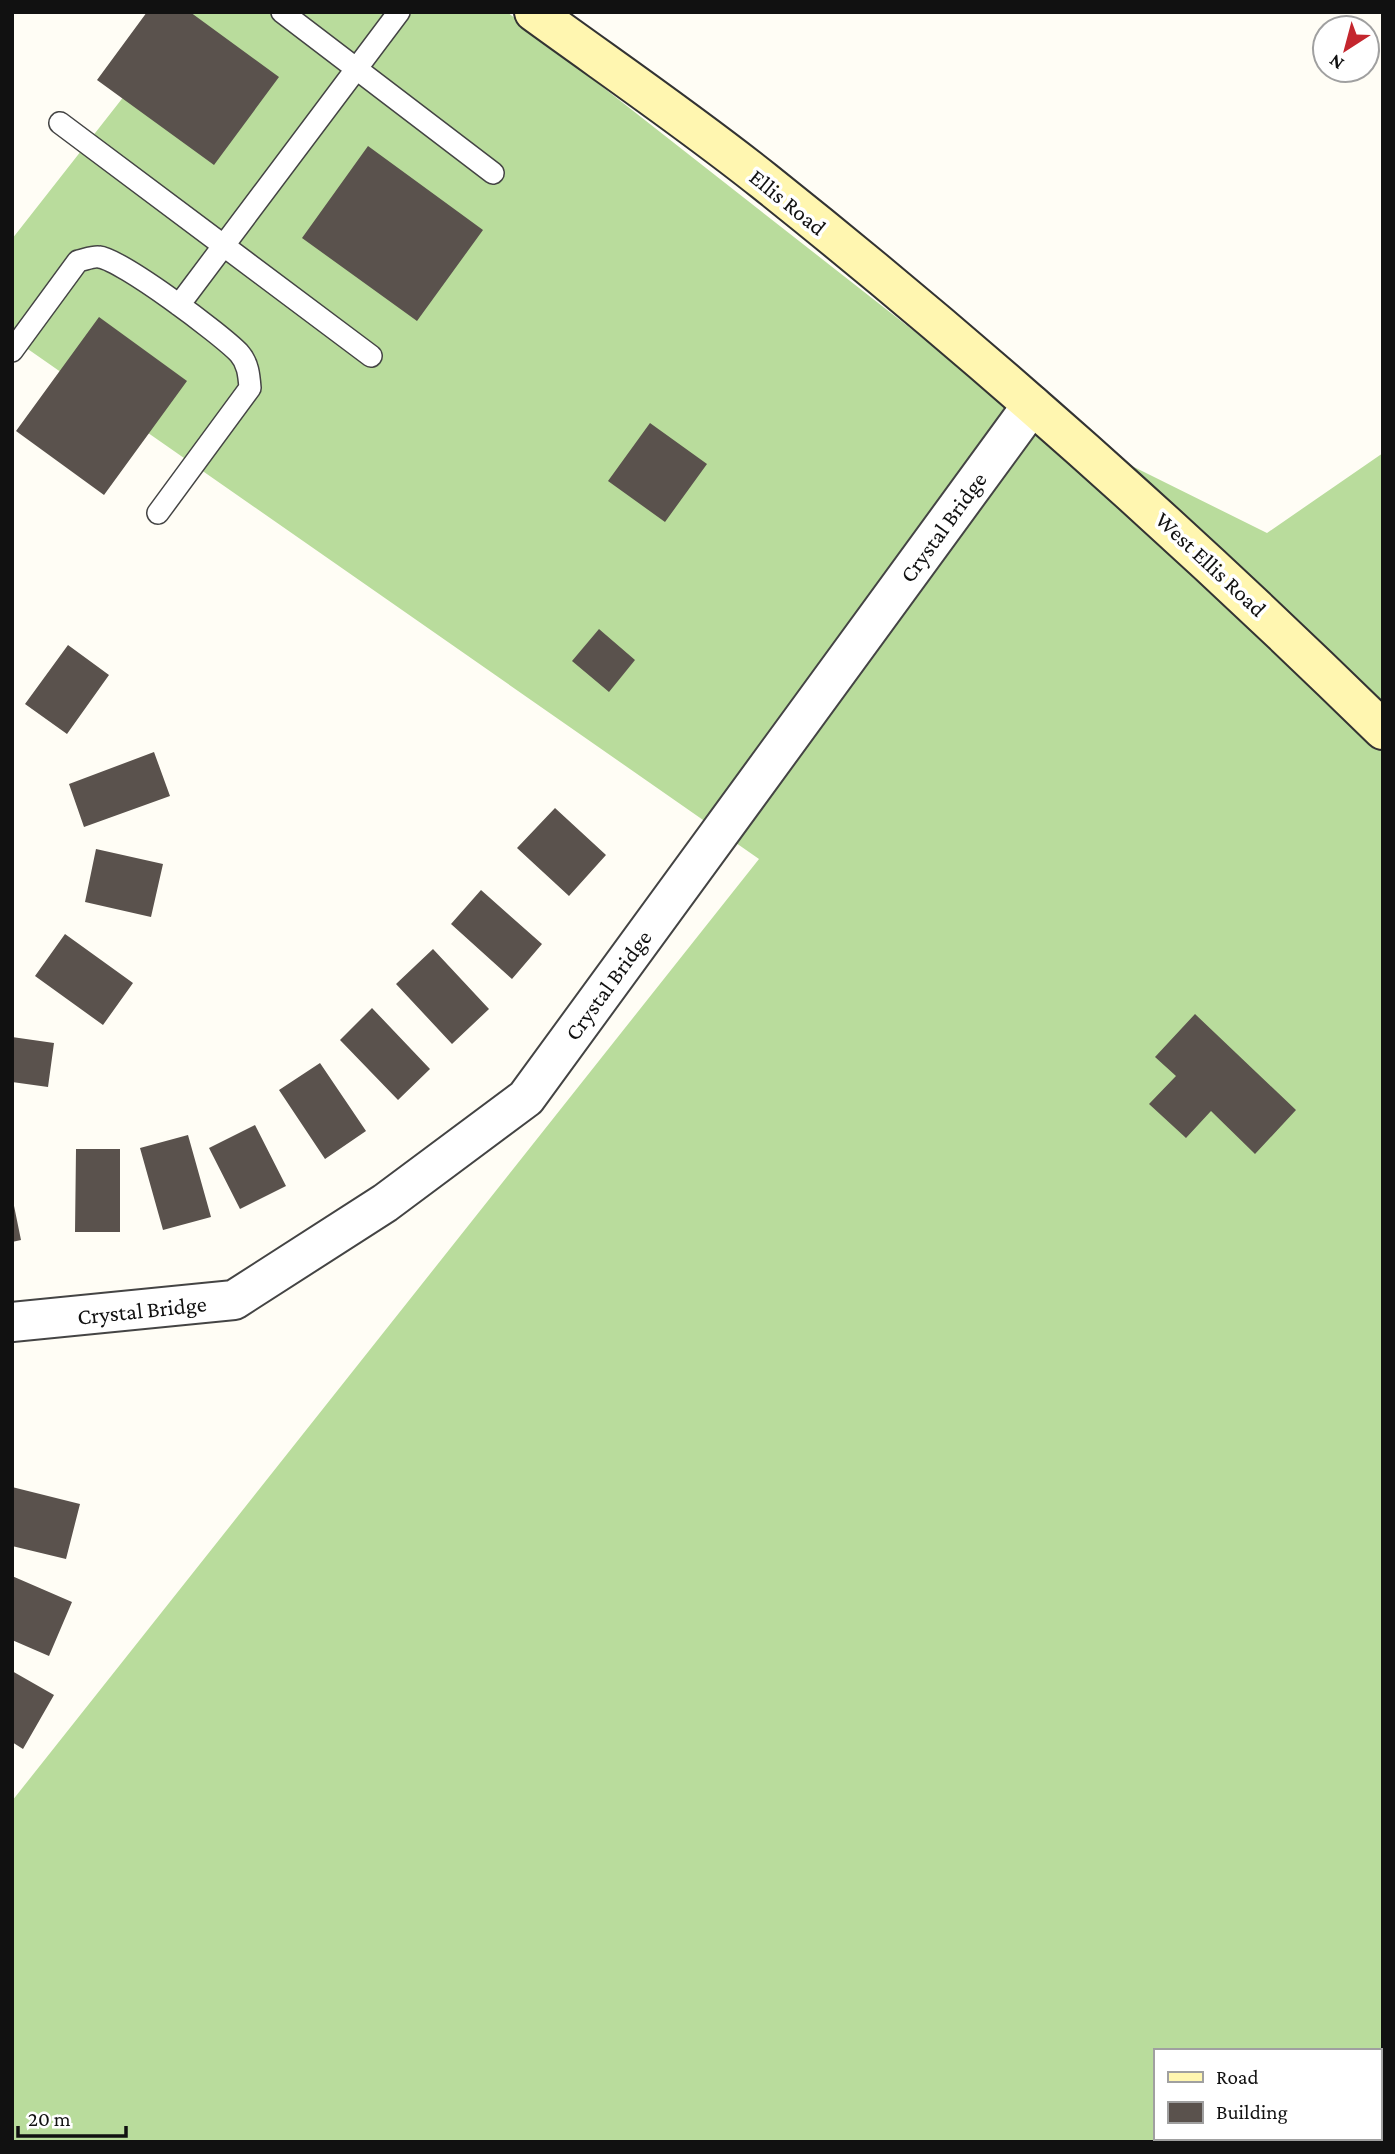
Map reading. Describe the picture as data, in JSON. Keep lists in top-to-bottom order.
{
  "streets": {
    "street": ["Ellis Road", "Crystal Bridge", "West Ellis Road"]
  },
  "crossings": [
    ["Ellis Road", "Crystal Bridge"],
    ["Ellis Road", "West Ellis Road"],
    ["Crystal Bridge", "West Ellis Road"]
  ],
  "legend": ["Road", "Building"],
  "scale_bar": "20 m",
  "north": "bottom left"
}
